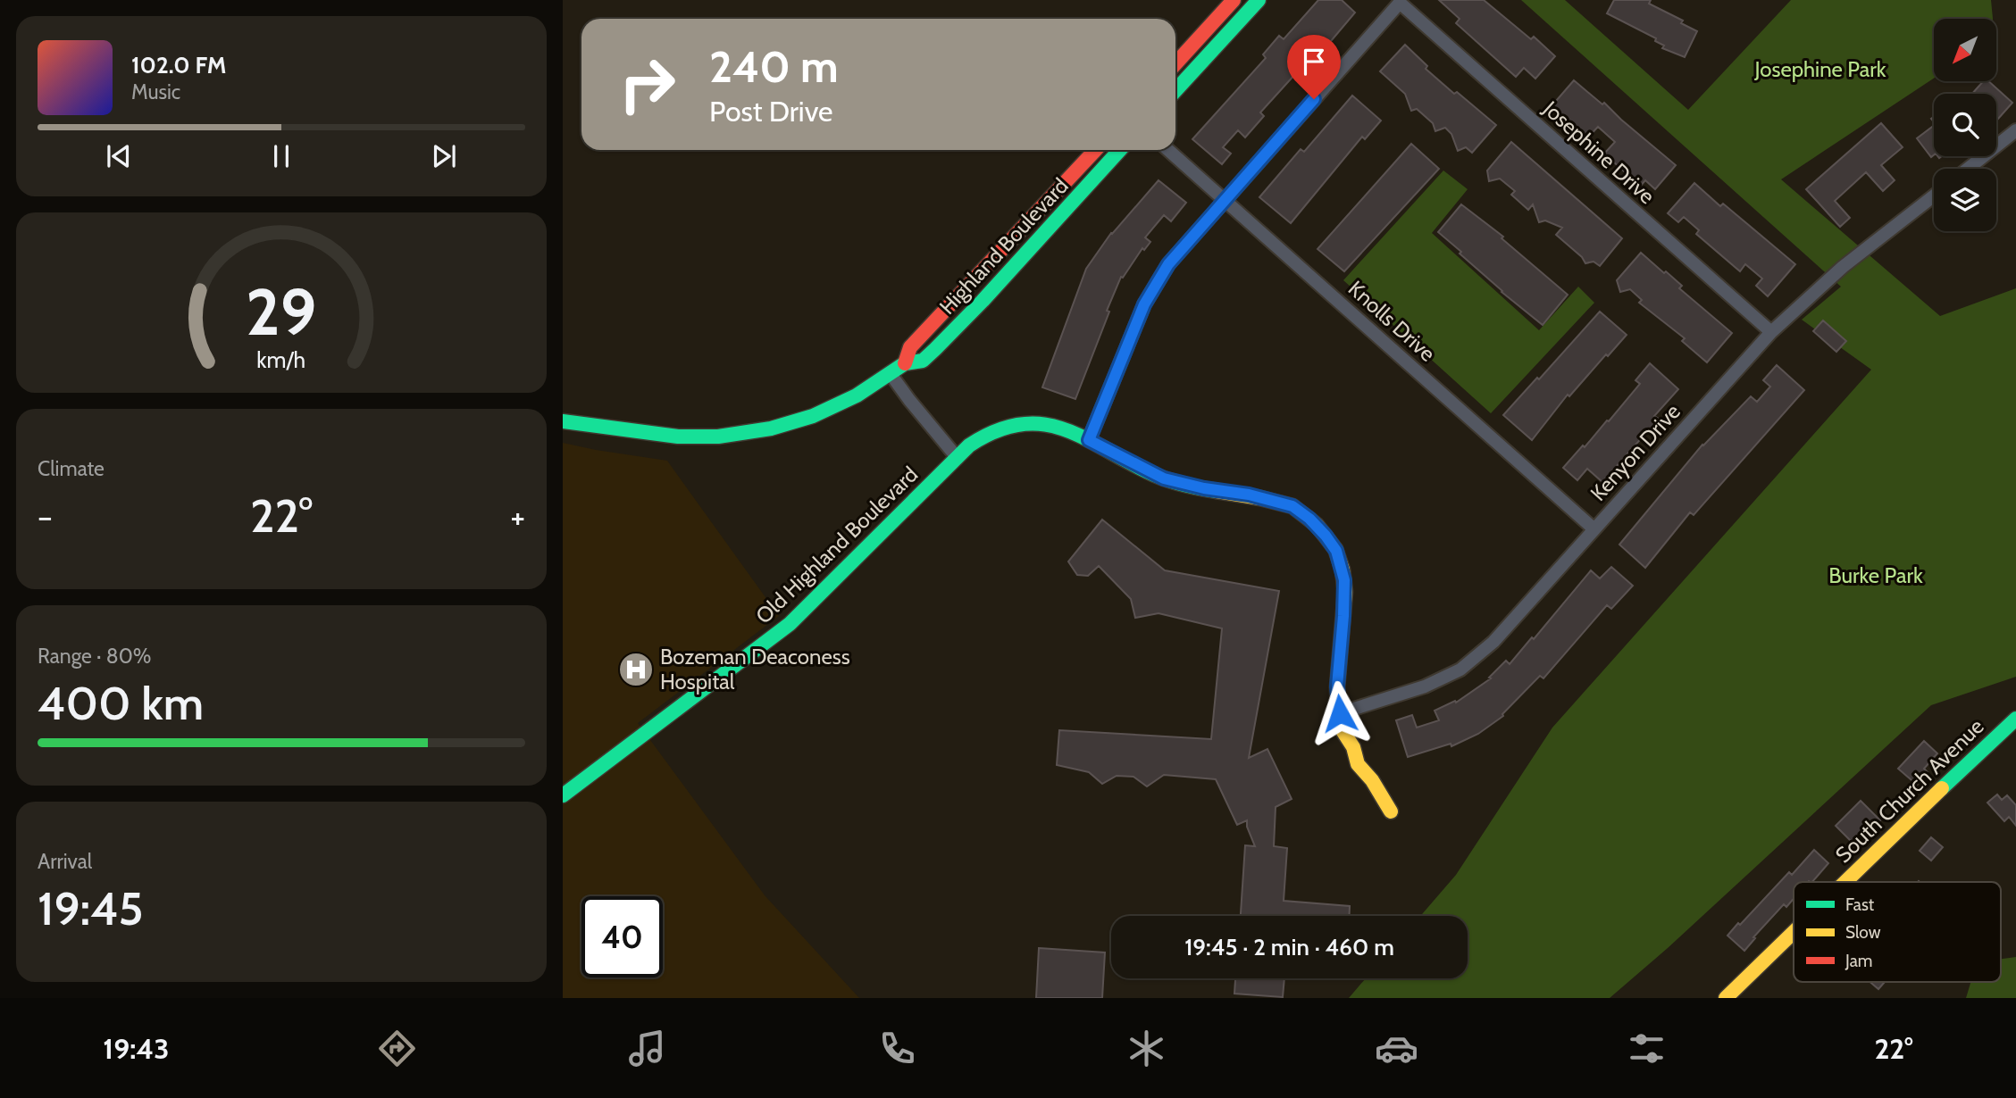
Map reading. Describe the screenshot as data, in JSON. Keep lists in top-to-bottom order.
{
  "streets": {
    "street": [
      "Josephine Drive",
      "Highland Boulevard",
      "Knolls Drive",
      "Kenyon Drive",
      "Old Highland Boulevard",
      "South Church Avenue"
    ]
  },
  "crossings": [
    ["Josephine Drive", "Knolls Drive"],
    ["Josephine Drive", "Kenyon Drive"],
    ["Knolls Drive", "Kenyon Drive"],
    ["Kenyon Drive", "Old Highland Boulevard"]
  ],
  "parks": ["Josephine Park", "Burke Park"],
  "places": {
    "hospital": ["Bozeman Deaconess Hospital"]
  },
  "legend": ["Fast", "Slow", "Jam"],
  "north": "bottom left",
  "page": {
    "turn": ["240 m", "Post Drive"],
    "song": ["102.0 FM", "Music"],
    "tile": [
      "Climate",
      ["Range · 80%", "400 km"],
      ["Arrival", "19:45"]
    ],
    "heat": ["−", "22°", "+"],
    "limit": "40",
    "trip": "19:45 · 2 min · 460 m",
    "tabs": ["19:43", "22°"],
    "gauge": ["29", "km/h"]
  }
}
